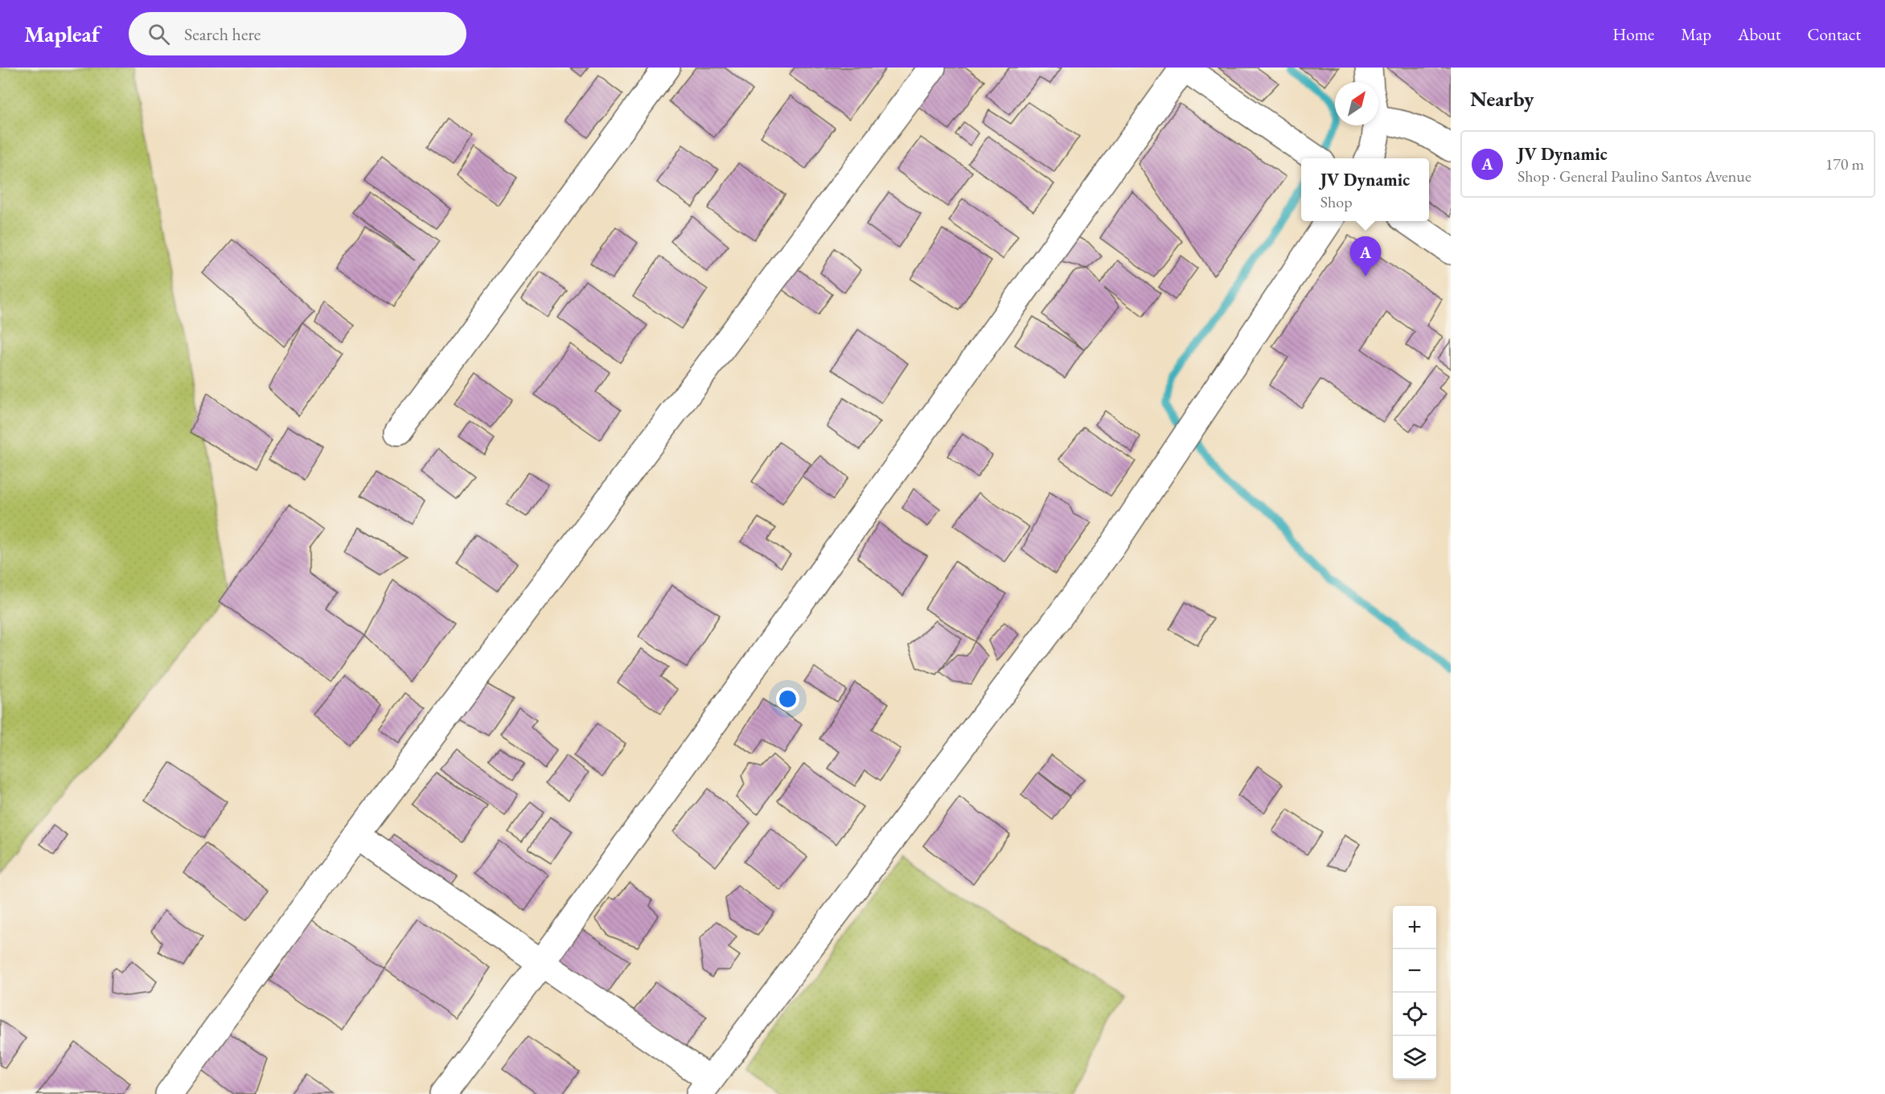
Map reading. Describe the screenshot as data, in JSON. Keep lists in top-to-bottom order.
{
  "north": "top right",
  "page": {
    "header": "Mapleaf",
    "search": "Search here",
    "nav": [
      "Home",
      "Map",
      "About",
      "Contact"
    ],
    "heading": "Nearby",
    "list": [
      {
        "mark": "A",
        "name": "JV Dynamic",
        "note": "Shop · General Paulino Santos Avenue",
        "value": "170 m"
      }
    ],
    "popup": ["JV Dynamic", "Shop"],
    "pins": "A",
    "map_buttons": ["+", "−"]
  }
}
